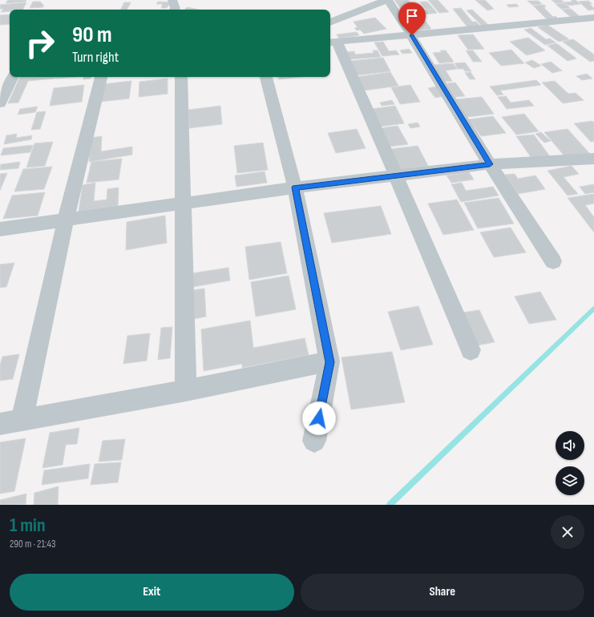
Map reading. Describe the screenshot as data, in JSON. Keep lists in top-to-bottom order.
{
  "page": {
    "turn": ["90 m", "Turn right"],
    "heading": ["1 min", "290 m · 21:43"],
    "buttons": ["Exit", "Share"]
  }
}
